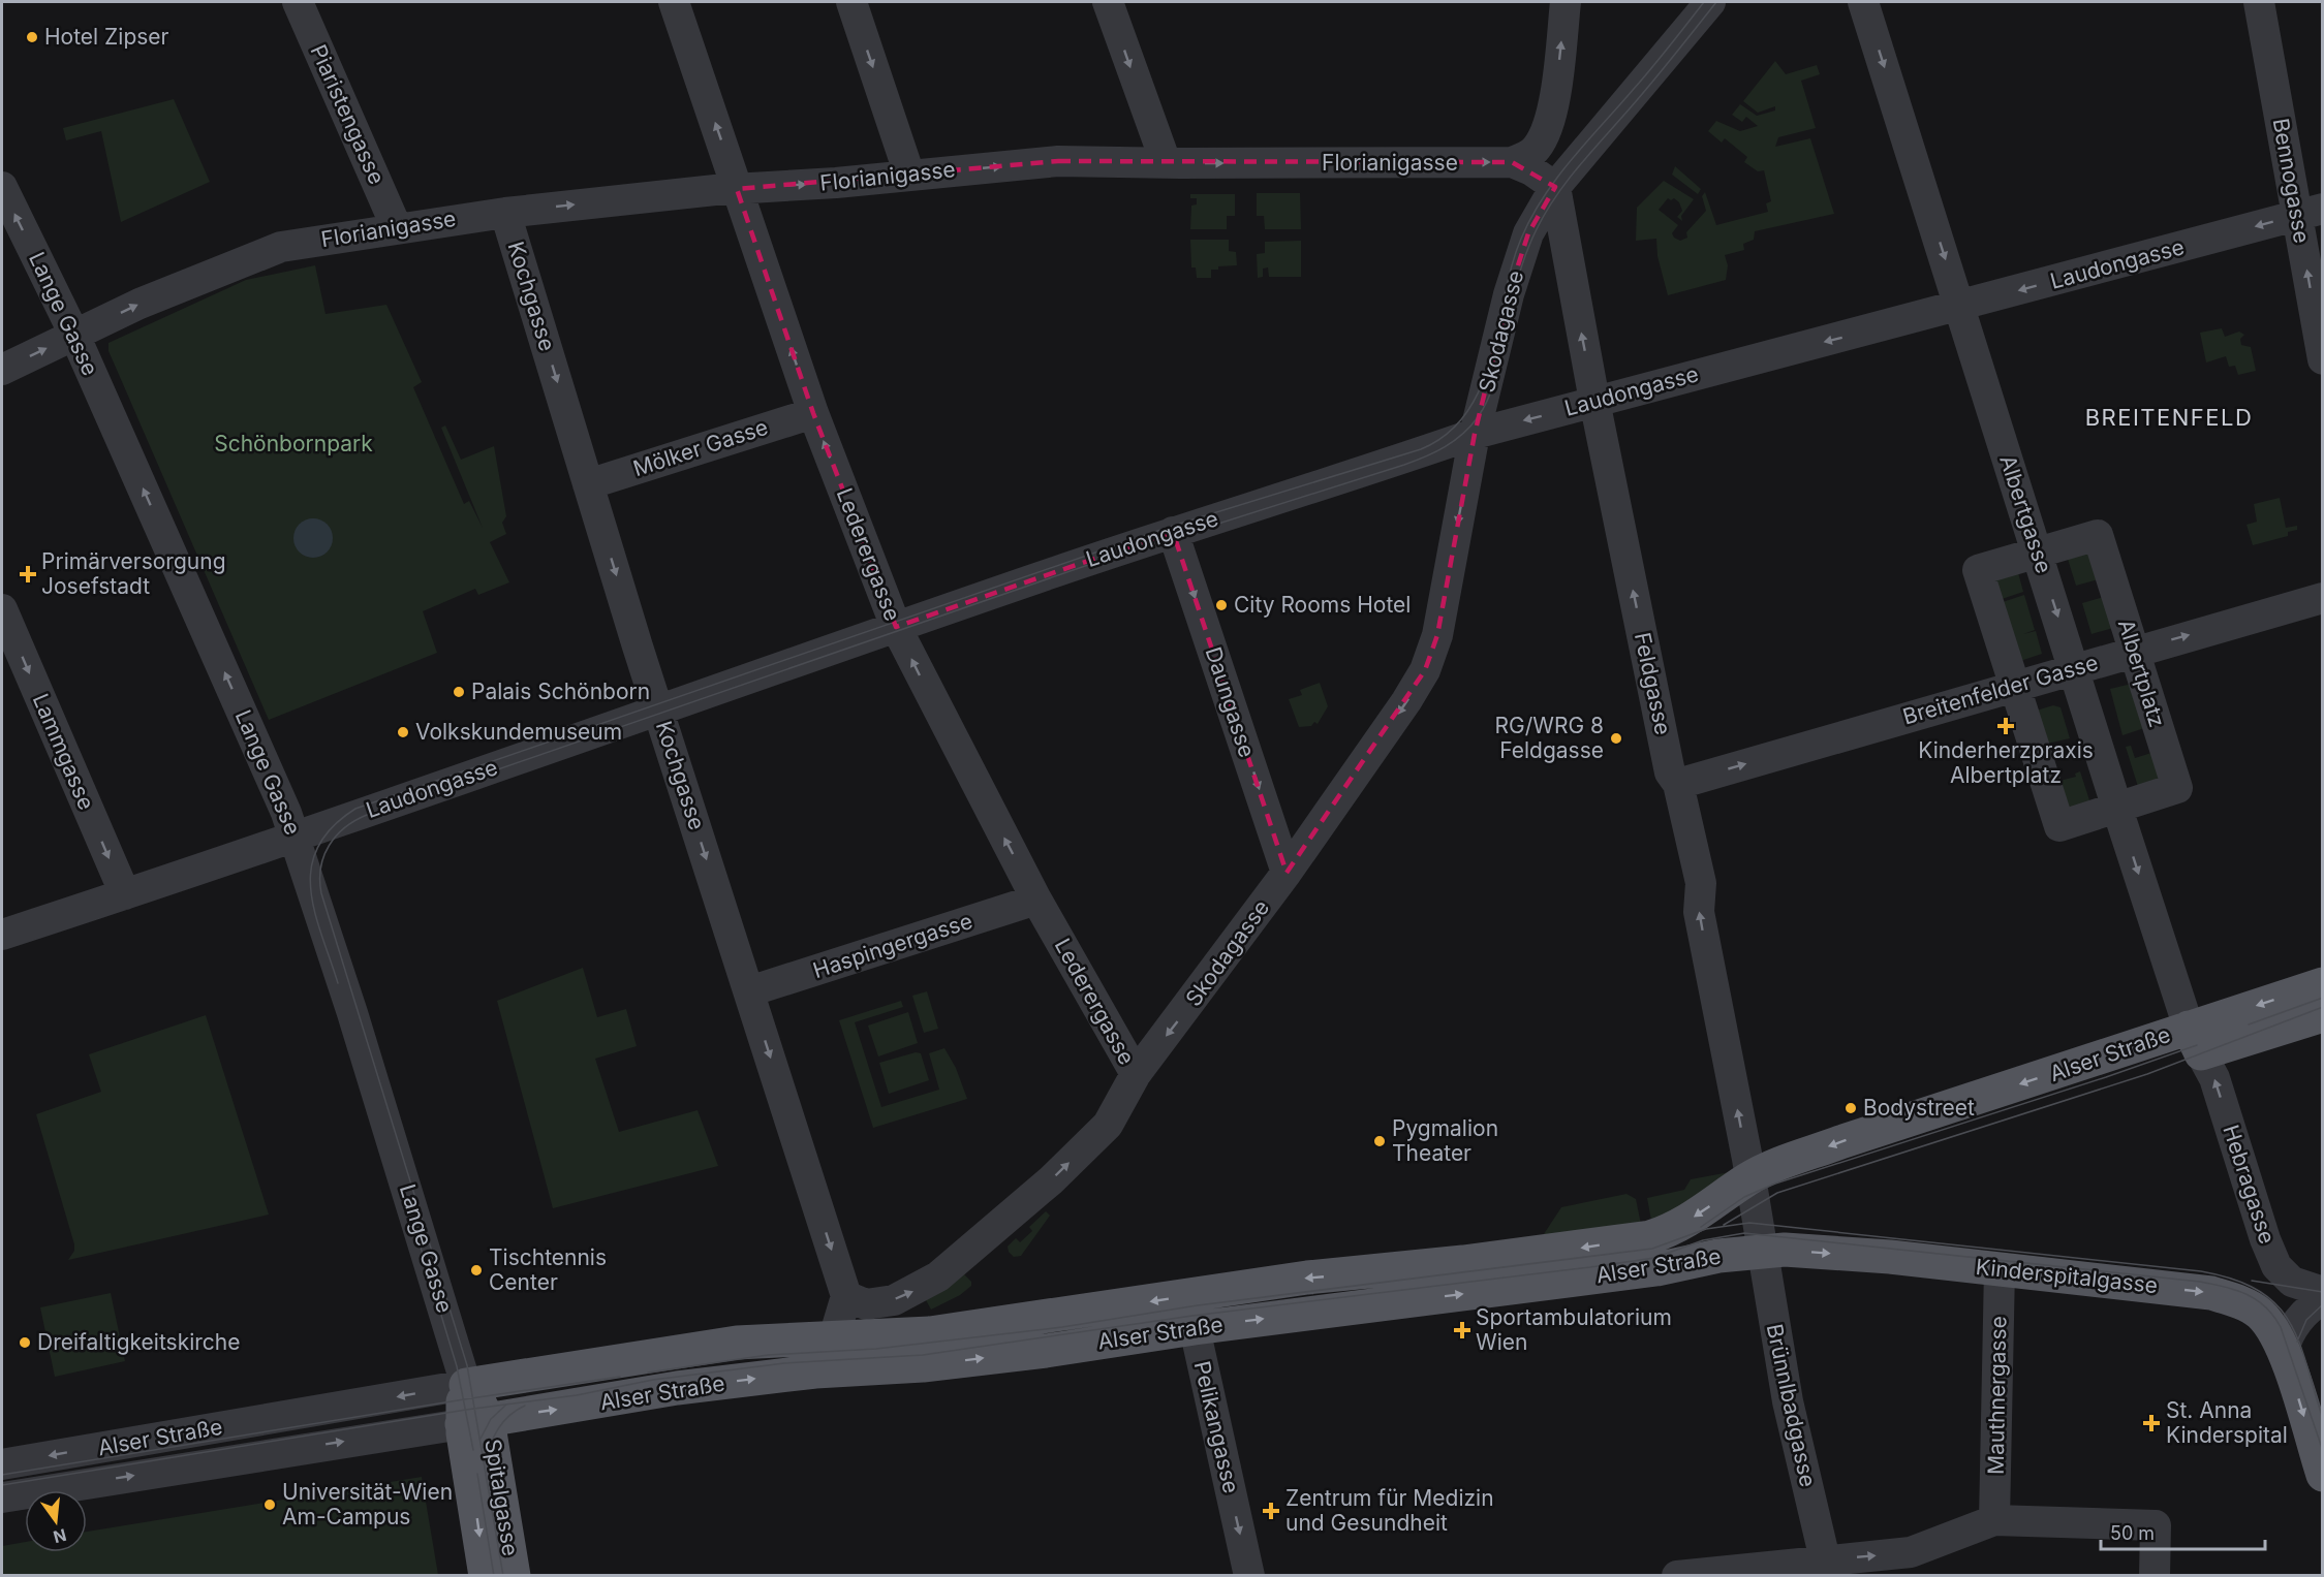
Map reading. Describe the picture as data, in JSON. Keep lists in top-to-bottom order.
{
  "streets": {
    "main road": ["Alser Straße", "Kinderspitalgasse", "Spitalgasse"],
    "street": [
      "Piaristengasse",
      "Florianigasse",
      "Bennogasse",
      "Laudongasse",
      "Kochgasse",
      "Lange Gasse",
      "Skodagasse",
      "Mölker Gasse",
      "Albertgasse",
      "Lederergasse",
      "Albertplatz",
      "Feldgasse",
      "Breitenfelder Gasse",
      "Daungasse",
      "Lammgasse",
      "Haspingergasse",
      "Hebragasse",
      "Mauthnergasse",
      "Brünnlbadgasse",
      "Pelikangasse"
    ]
  },
  "crossings": [
    ["Piaristengasse", "Florianigasse"],
    ["Florianigasse", "Kochgasse"],
    ["Florianigasse", "Lange Gasse"],
    ["Florianigasse", "Skodagasse"],
    ["Florianigasse", "Lederergasse"],
    ["Florianigasse", "Feldgasse"],
    ["Bennogasse", "Laudongasse"],
    ["Laudongasse", "Kochgasse"],
    ["Laudongasse", "Lange Gasse"],
    ["Laudongasse", "Skodagasse"],
    ["Laudongasse", "Albertgasse"],
    ["Laudongasse", "Lederergasse"],
    ["Laudongasse", "Feldgasse"],
    ["Laudongasse", "Daungasse"],
    ["Laudongasse", "Lammgasse"],
    ["Kochgasse", "Skodagasse"],
    ["Kochgasse", "Mölker Gasse"],
    ["Kochgasse", "Haspingergasse"],
    ["Lange Gasse", "Alser Straße"],
    ["Skodagasse", "Lederergasse"],
    ["Skodagasse", "Feldgasse"],
    ["Skodagasse", "Daungasse"],
    ["Mölker Gasse", "Lederergasse"],
    ["Albertgasse", "Albertplatz"],
    ["Albertgasse", "Breitenfelder Gasse"],
    ["Albertgasse", "Alser Straße"],
    ["Albertgasse", "Hebragasse"],
    ["Lederergasse", "Haspingergasse"],
    ["Albertplatz", "Breitenfelder Gasse"],
    ["Feldgasse", "Breitenfelder Gasse"],
    ["Feldgasse", "Alser Straße"],
    ["Alser Straße", "Hebragasse"],
    ["Alser Straße", "Kinderspitalgasse"],
    ["Alser Straße", "Brünnlbadgasse"],
    ["Alser Straße", "Pelikangasse"],
    ["Alser Straße", "Spitalgasse"],
    ["Kinderspitalgasse", "Mauthnergasse"],
    ["Kinderspitalgasse", "Brünnlbadgasse"]
  ],
  "one_way": [
    "Florianigasse",
    "Bennogasse",
    "Laudongasse",
    "Kochgasse",
    "Lange Gasse",
    "Albertgasse",
    "Lederergasse",
    "Feldgasse",
    "Breitenfelder Gasse",
    "Daungasse",
    "Lammgasse",
    "Hebragasse",
    "Kinderspitalgasse",
    "Pelikangasse"
  ],
  "districts": ["BREITENFELD"],
  "parks": ["Schönbornpark"],
  "places": {
    "other": [
      "Hotel Zipser",
      "City Rooms Hotel",
      "Palais Schönborn",
      "Volkskundemuseum",
      "RG/WRG 8 Feldgasse",
      "Bodystreet",
      "Pygmalion Theater",
      "Tischtennis Center",
      "Dreifaltigkeitskirche",
      "Universität-Wien Am-Campus"
    ],
    "health": [
      "Primärversorgung Josefstadt",
      "Kinderherzpraxis Albertplatz",
      "Sportambulatorium Wien",
      "St. Anna Kinderspital",
      "Zentrum für Medizin und Gesundheit"
    ]
  },
  "scale_bar": "50 m",
  "north": "bottom"
}
